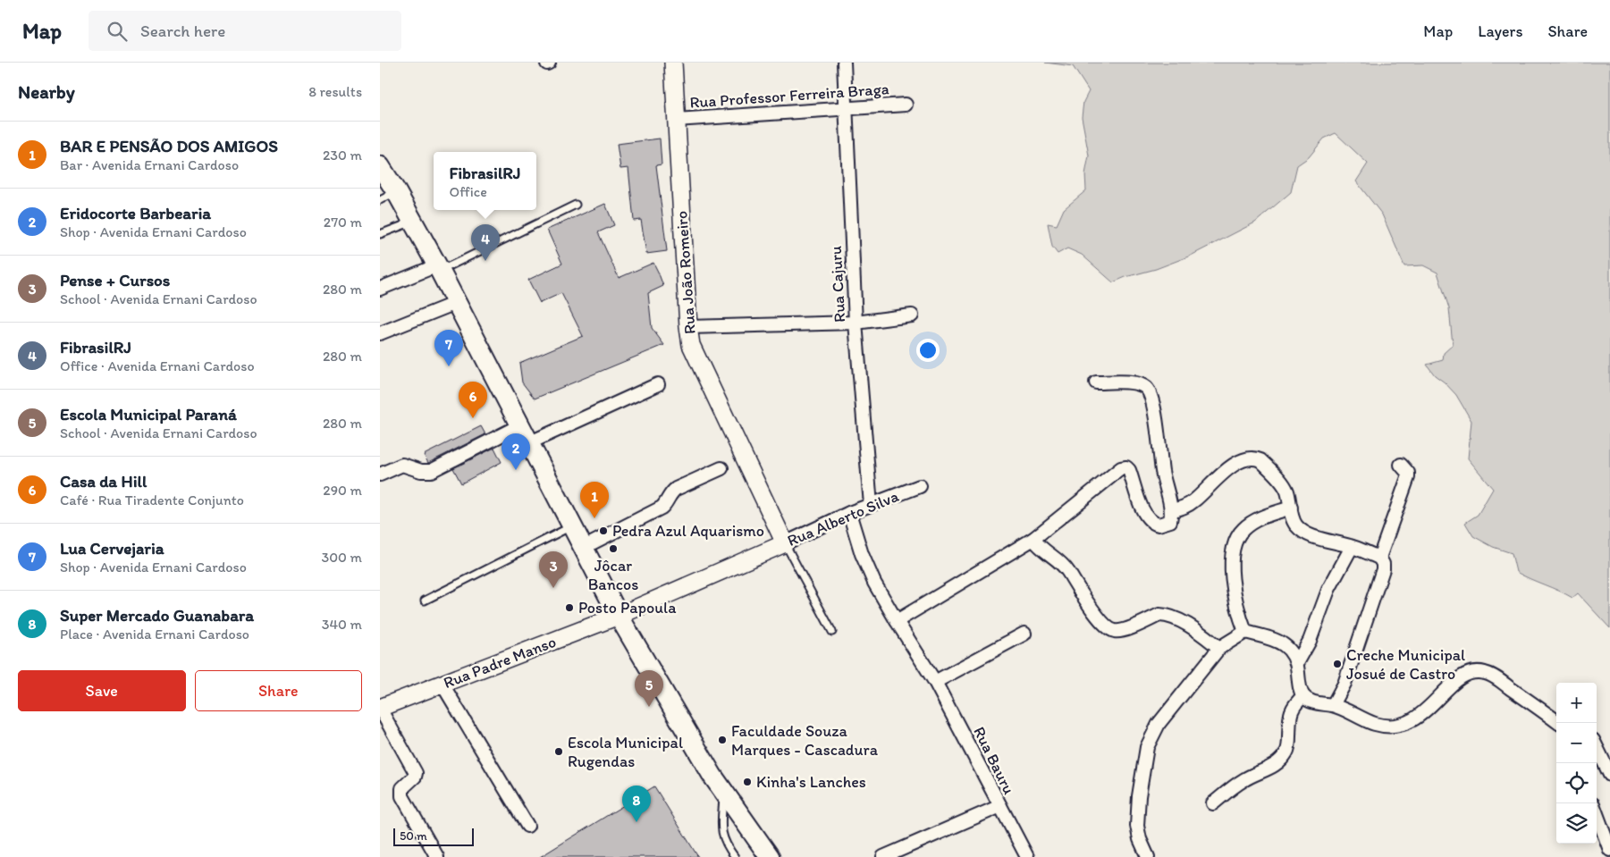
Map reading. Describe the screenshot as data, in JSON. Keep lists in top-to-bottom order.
{
  "streets": {
    "street": [
      "Rua Professor Ferreira Braga",
      "Rua João Romeiro",
      "Rua Cajuru",
      "Rua Alberto Silva",
      "Rua Padre Manso",
      "Rua Bauru"
    ]
  },
  "crossings": [
    ["Rua Professor Ferreira Braga", "Rua João Romeiro"],
    ["Rua Professor Ferreira Braga", "Rua Cajuru"],
    ["Rua João Romeiro", "Rua Alberto Silva"],
    ["Rua Cajuru", "Rua Alberto Silva"],
    ["Rua Alberto Silva", "Rua Padre Manso"],
    ["Rua Alberto Silva", "Rua Bauru"]
  ],
  "places": [
    "Pedra Azul Aquarismo",
    "Jôcar Bancos",
    "Posto Papoula",
    "Creche Municipal Josué de Castro",
    "Faculdade Souza Marques - Cascadura",
    "Escola Municipal Rugendas",
    "Kinha's Lanches"
  ],
  "scale_bar": "50 m",
  "page": {
    "header": "Map",
    "search": "Search here",
    "nav": ["Map", "Layers", "Share"],
    "heading": ["Nearby", "8 results"],
    "list": [
      {
        "mark": "1",
        "name": "BAR E PENSÃO DOS AMIGOS",
        "note": "Bar · Avenida Ernani Cardoso",
        "value": "230 m"
      },
      {
        "mark": "2",
        "name": "Eridocorte Barbearia",
        "note": "Shop · Avenida Ernani Cardoso",
        "value": "270 m"
      },
      {
        "mark": "3",
        "name": "Pense + Cursos",
        "note": "School · Avenida Ernani Cardoso",
        "value": "280 m"
      },
      {
        "mark": "4",
        "name": "FibrasilRJ",
        "note": "Office · Avenida Ernani Cardoso",
        "value": "280 m"
      },
      {
        "mark": "5",
        "name": "Escola Municipal Paraná",
        "note": "School · Avenida Ernani Cardoso",
        "value": "280 m"
      },
      {
        "mark": "6",
        "name": "Casa da Hill",
        "note": "Café · Rua Tiradente Conjunto",
        "value": "290 m"
      },
      {
        "mark": "7",
        "name": "Lua Cervejaria",
        "note": "Shop · Avenida Ernani Cardoso",
        "value": "300 m"
      },
      {
        "mark": "8",
        "name": "Super Mercado Guanabara",
        "note": "Place · Avenida Ernani Cardoso",
        "value": "340 m"
      }
    ],
    "popup": ["FibrasilRJ", "Office"],
    "pins": [
      "4",
      "7",
      "6",
      "2",
      "1",
      "3",
      "5",
      "8"
    ],
    "buttons": ["Save", "Share"],
    "map_buttons": ["+", "−"],
    "scale": "50 m"
  }
}
